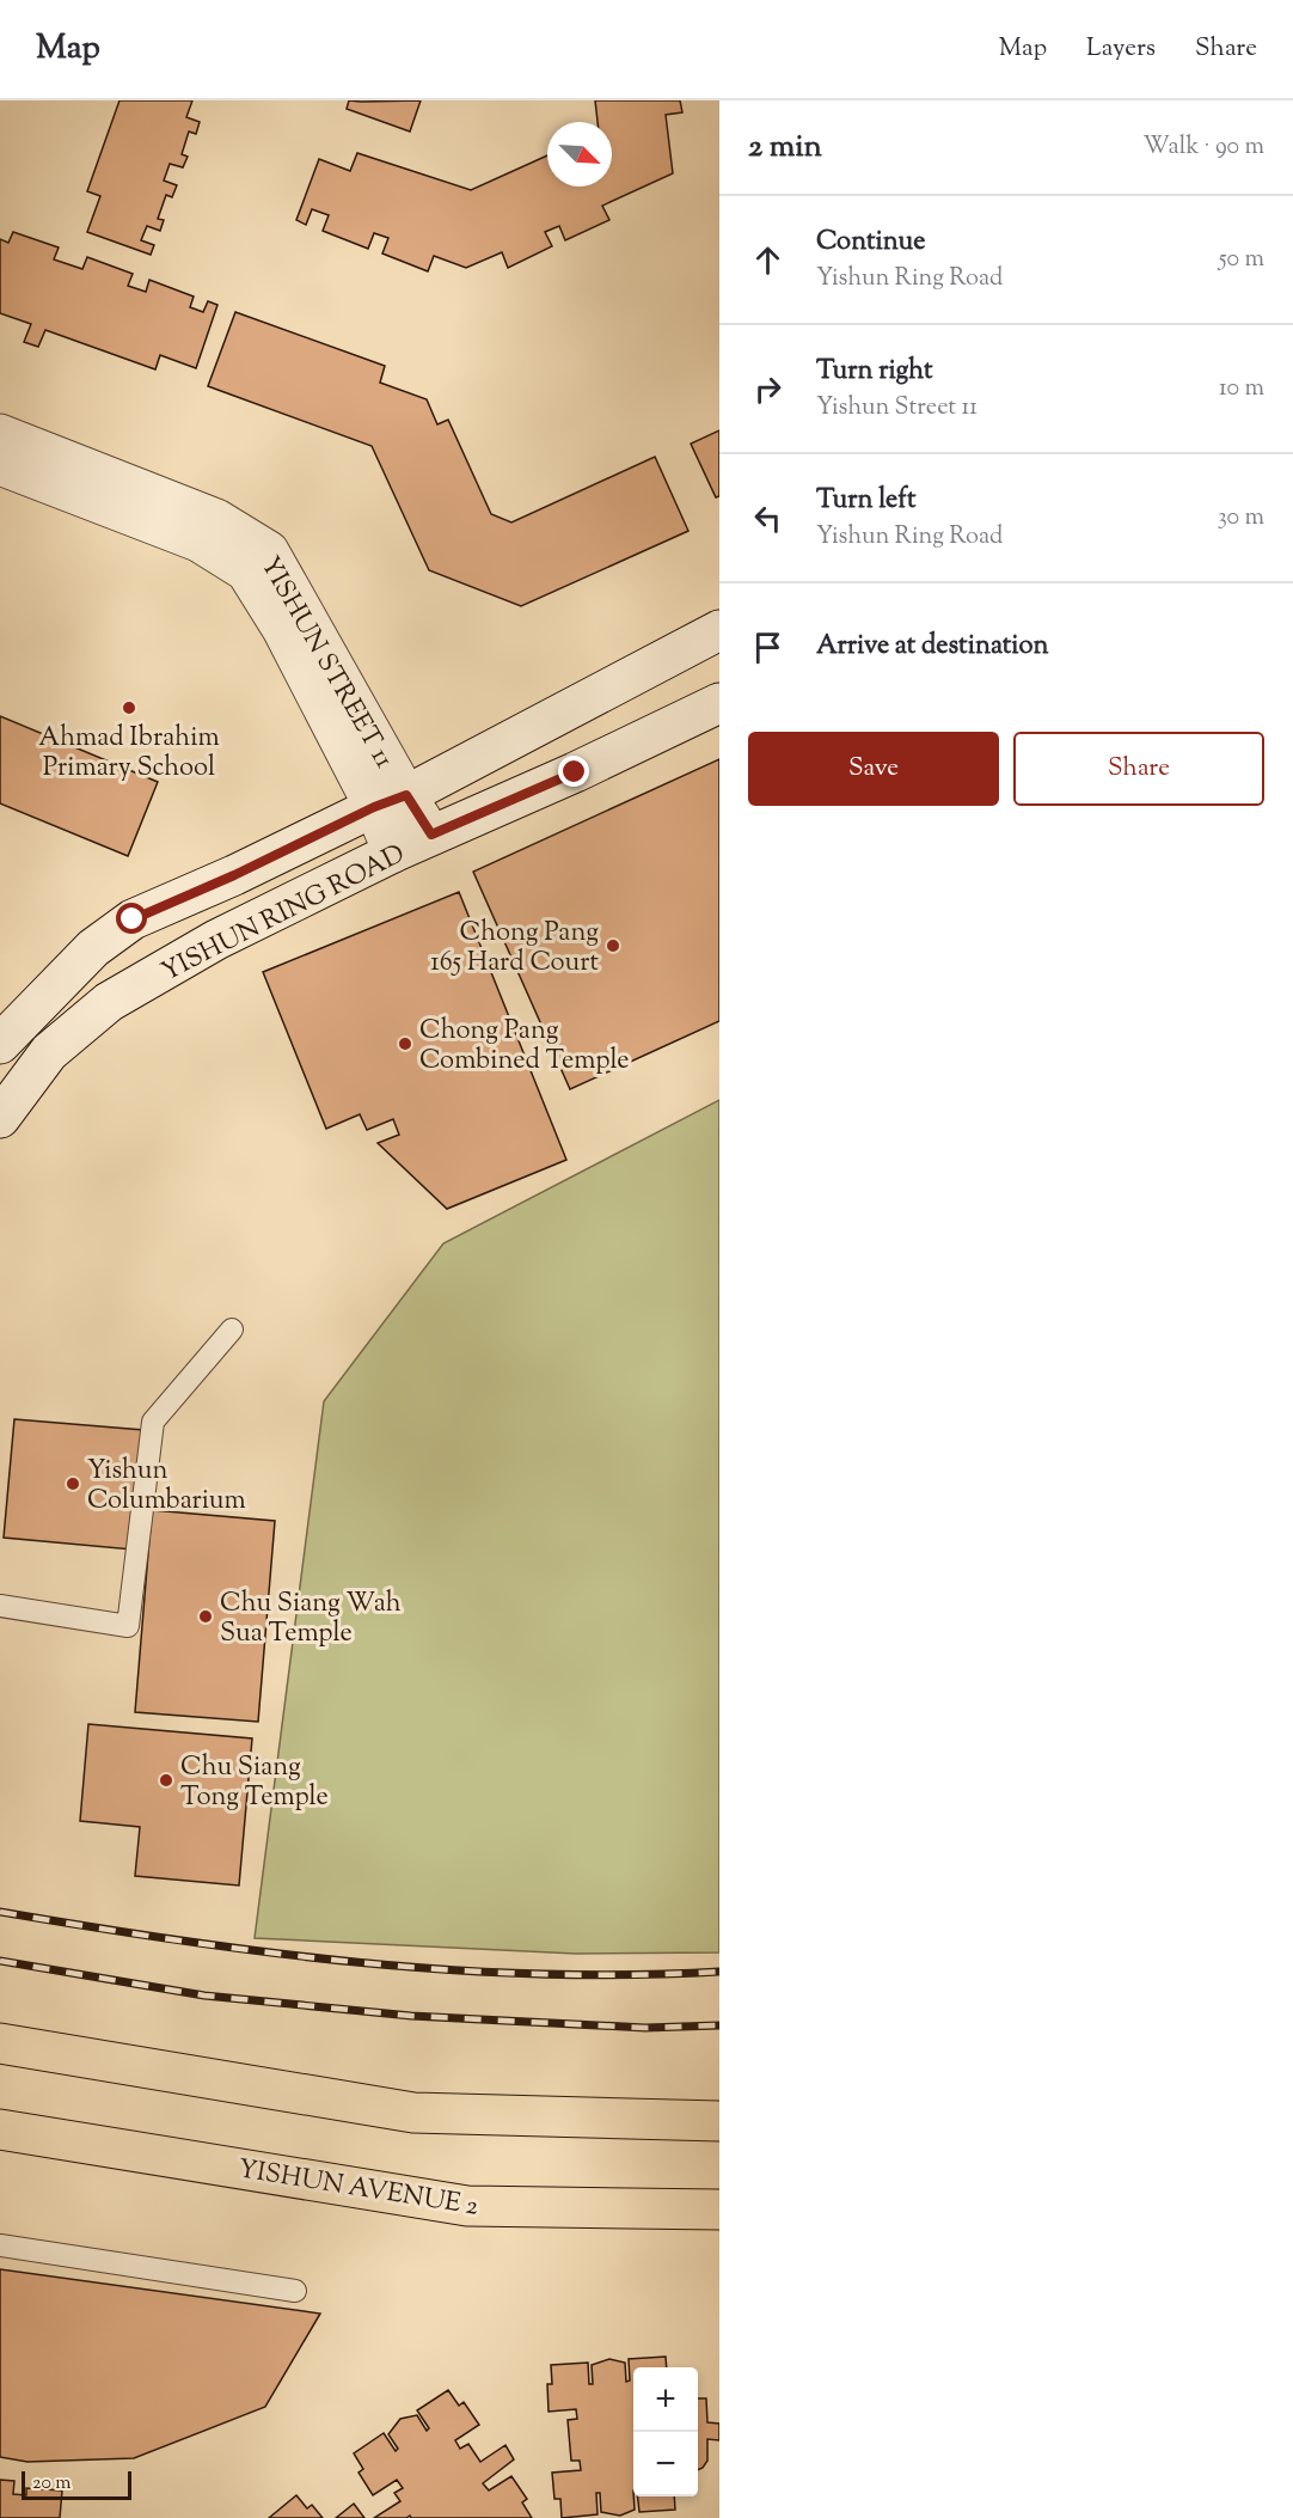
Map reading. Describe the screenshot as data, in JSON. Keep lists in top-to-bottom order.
{
  "streets": {
    "main road": ["YISHUN STREET 11", "YISHUN RING ROAD", "YISHUN AVENUE 2"]
  },
  "crossings": [
    ["YISHUN STREET 11", "YISHUN RING ROAD"]
  ],
  "places": [
    "Ahmad Ibrahim Primary School",
    "Chong Pang 165 Hard Court",
    "Chong Pang Combined Temple",
    "Yishun Columbarium",
    "Chu Siang Wah Sua Temple",
    "Chu Siang Tong Temple"
  ],
  "scale_bar": "20 m",
  "north": "bottom right",
  "page": {
    "header": "Map",
    "nav": ["Map", "Layers", "Share"],
    "heading": ["2 min", "Walk · 90 m"],
    "list": [
      ["Continue", "Yishun Ring Road", "50 m"],
      ["Turn right", "Yishun Street 11", "10 m"],
      ["Turn left", "Yishun Ring Road", "30 m"],
      "Arrive at destination"
    ],
    "buttons": ["Save", "Share"],
    "map_buttons": ["+", "−"],
    "scale": "20 m"
  }
}
